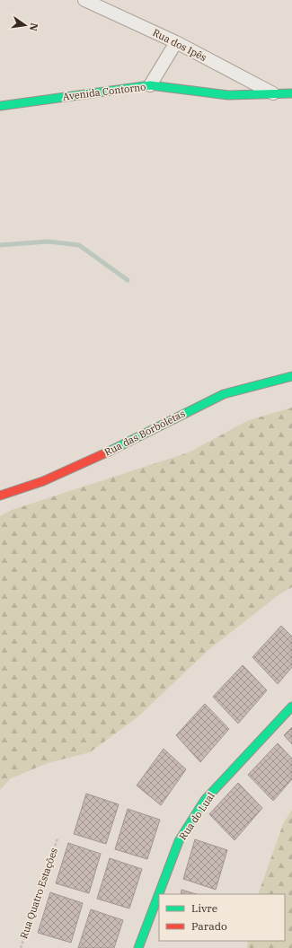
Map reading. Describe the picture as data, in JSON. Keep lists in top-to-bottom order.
{
  "streets": {
    "street": [
      "Rua dos Ipês",
      "Avenida Contorno",
      "Rua das Borboletas",
      "Rua do Lual"
    ],
    "path": ["Rua Quatro Estações"]
  },
  "crossings": [
    ["Rua dos Ipês", "Avenida Contorno"]
  ],
  "legend": ["Livre", "Parado"],
  "north": "right"
}
